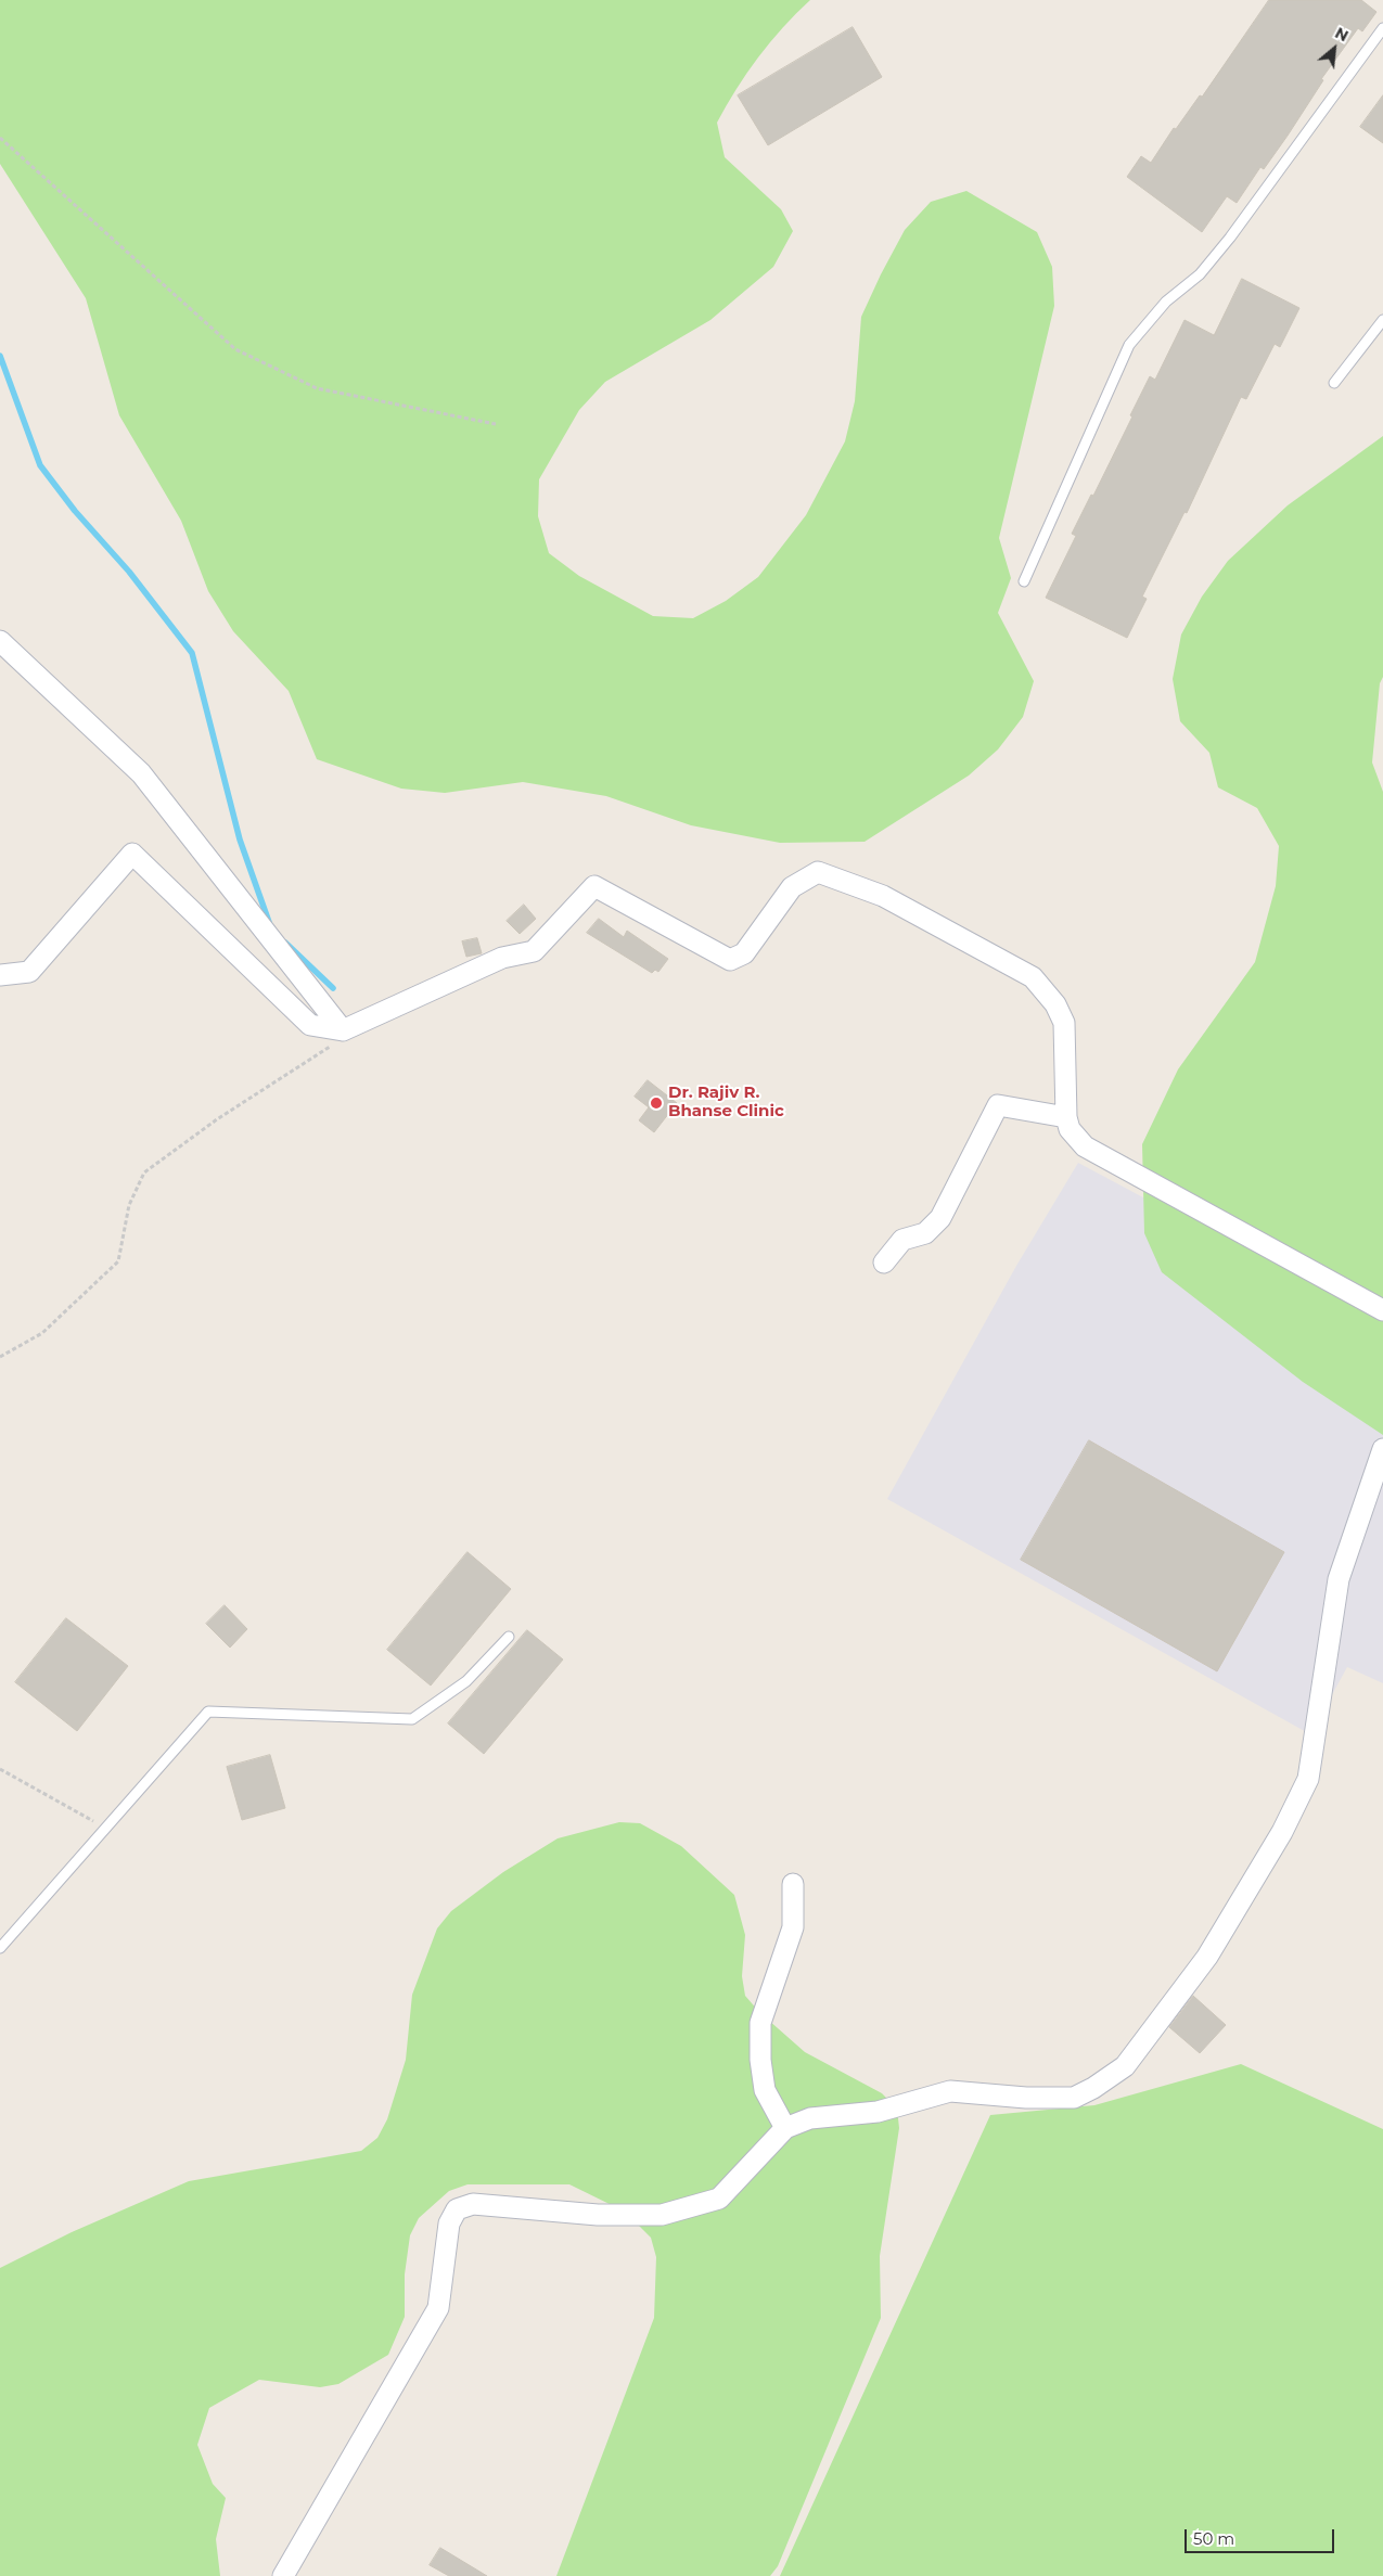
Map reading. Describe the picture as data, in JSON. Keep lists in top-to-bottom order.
{
  "places": ["Dr. Rajiv R. Bhanse Clinic"],
  "scale_bar": "50 m",
  "north": "top right"
}
